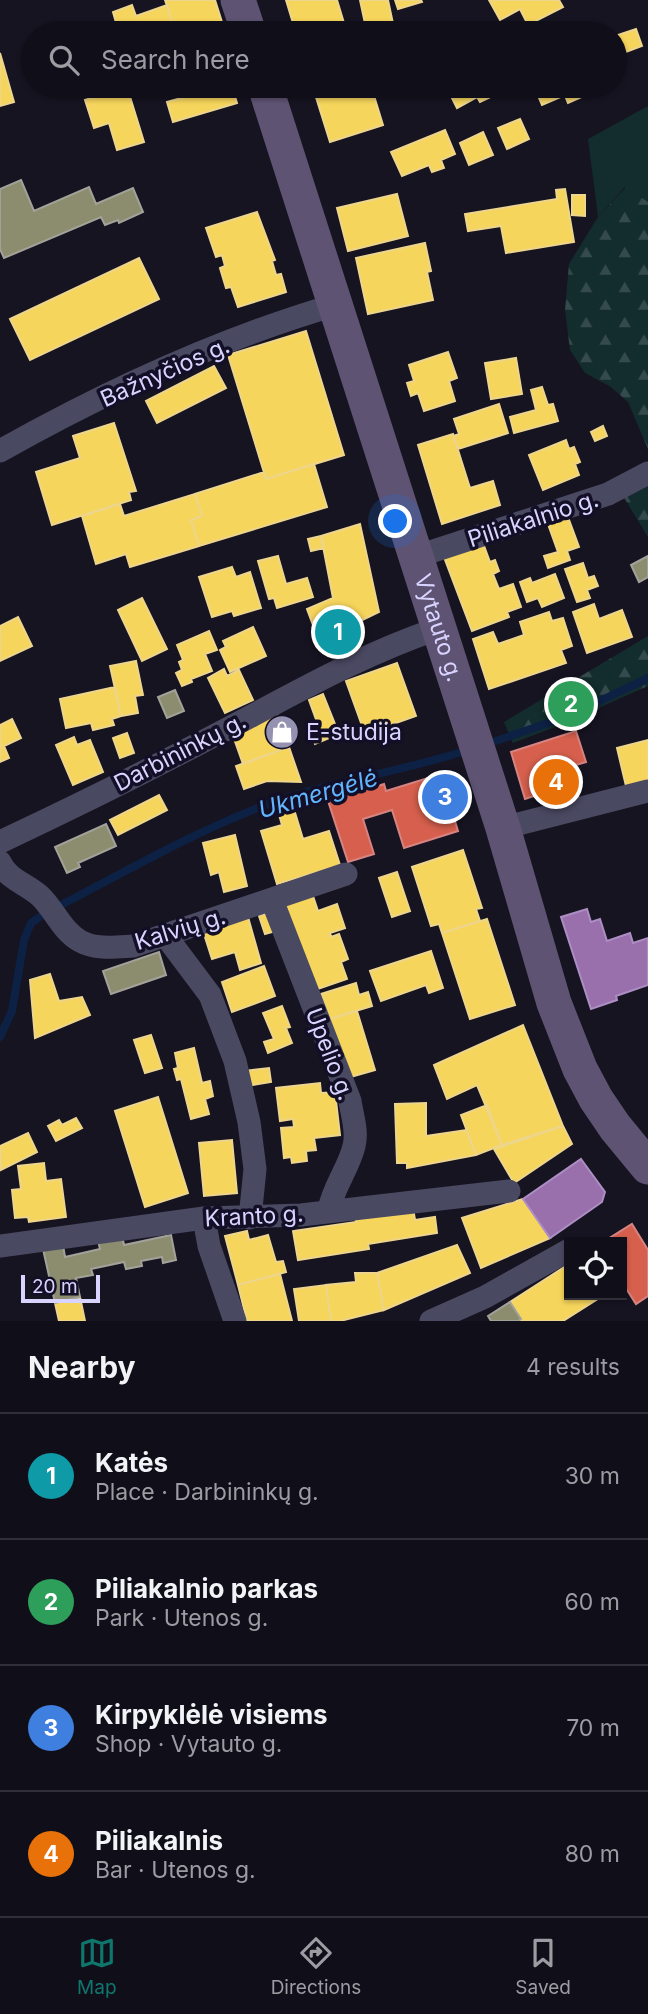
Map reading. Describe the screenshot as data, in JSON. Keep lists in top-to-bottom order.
{
  "streets": {
    "main road": ["Vytauto g."],
    "street": [
      "Bažnyčios g.",
      "Piliakalnio g.",
      "Darbininkų g.",
      "Kalvių g.",
      "Upelio g.",
      "Kranto g."
    ]
  },
  "crossings": [
    ["Bažnyčios g.", "Vytauto g."],
    ["Piliakalnio g.", "Vytauto g."],
    ["Vytauto g.", "Darbininkų g."],
    ["Kalvių g.", "Upelio g."],
    ["Upelio g.", "Kranto g."]
  ],
  "water": ["Ukmergėlė"],
  "places": {
    "shop": ["E-studija"]
  },
  "scale_bar": "20 m",
  "page": {
    "search": "Search here",
    "pins": [
      "1",
      "2",
      "4",
      "3"
    ],
    "scale": "20 m",
    "heading": ["Nearby", "4 results"],
    "list": [
      {
        "mark": "1",
        "name": "Katės",
        "note": "Place · Darbininkų g.",
        "value": "30 m"
      },
      {
        "mark": "2",
        "name": "Piliakalnio parkas",
        "note": "Park · Utenos g.",
        "value": "60 m"
      },
      {
        "mark": "3",
        "name": "Kirpyklėlė visiems",
        "note": "Shop · Vytauto g.",
        "value": "70 m"
      },
      {
        "mark": "4",
        "name": "Piliakalnis",
        "note": "Bar · Utenos g.",
        "value": "80 m"
      }
    ],
    "nav": ["Map", "Directions", "Saved"]
  }
}
